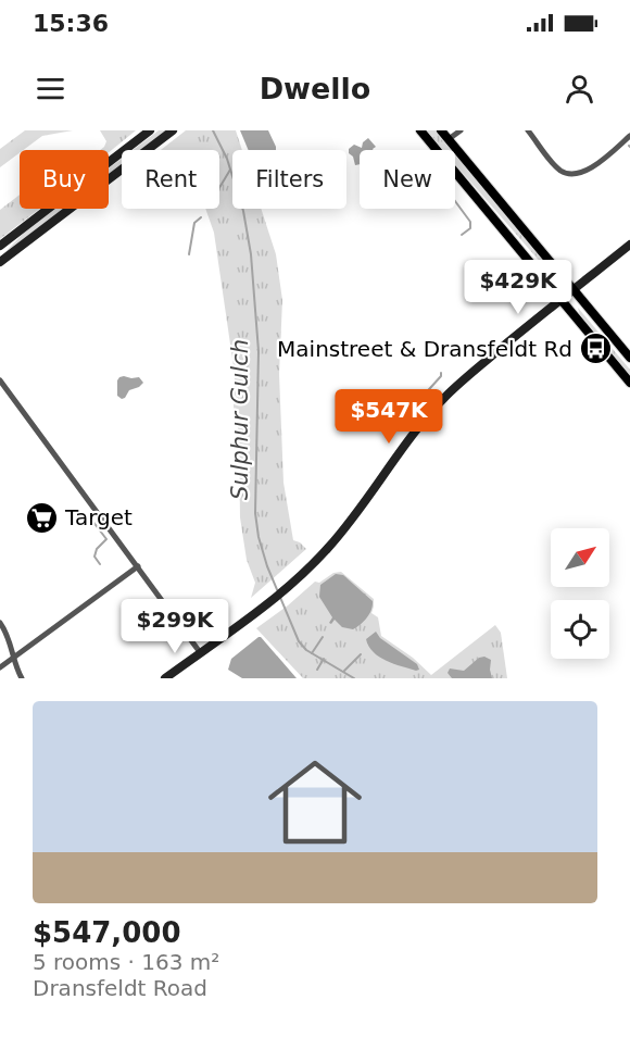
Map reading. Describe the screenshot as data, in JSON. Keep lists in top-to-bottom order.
{
  "water": ["Sulphur Gulch"],
  "places": {
    "bus stop": ["Mainstreet & Dransfeldt Rd"],
    "supermarket": ["Target"]
  },
  "north": "top right",
  "page": {
    "status": "15:36",
    "header": "Dwello",
    "chip": [
      "Buy",
      "Rent",
      "Filters",
      "New"
    ],
    "price": ["$429K", "$547K", "$299K"],
    "list": [
      {
        "name": "$547,000",
        "note": "5 rooms · 163 m² · Dransfeldt Road"
      }
    ]
  }
}
